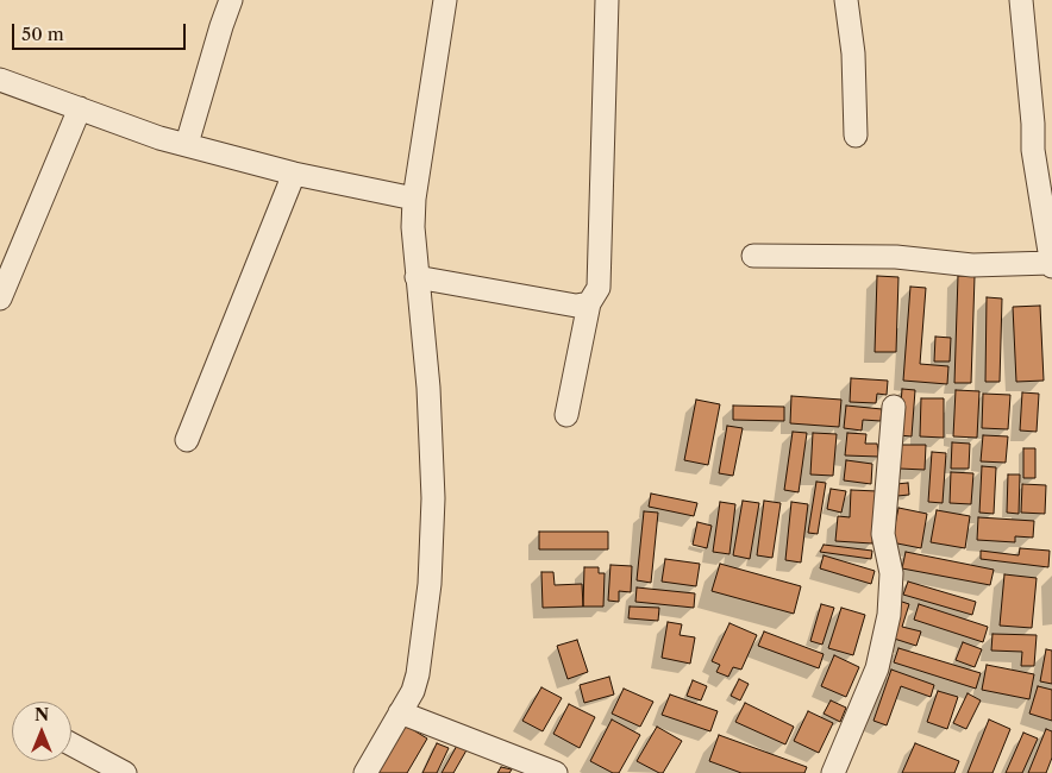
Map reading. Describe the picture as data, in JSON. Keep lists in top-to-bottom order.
{
  "scale_bar": "50 m",
  "north": "top"
}
